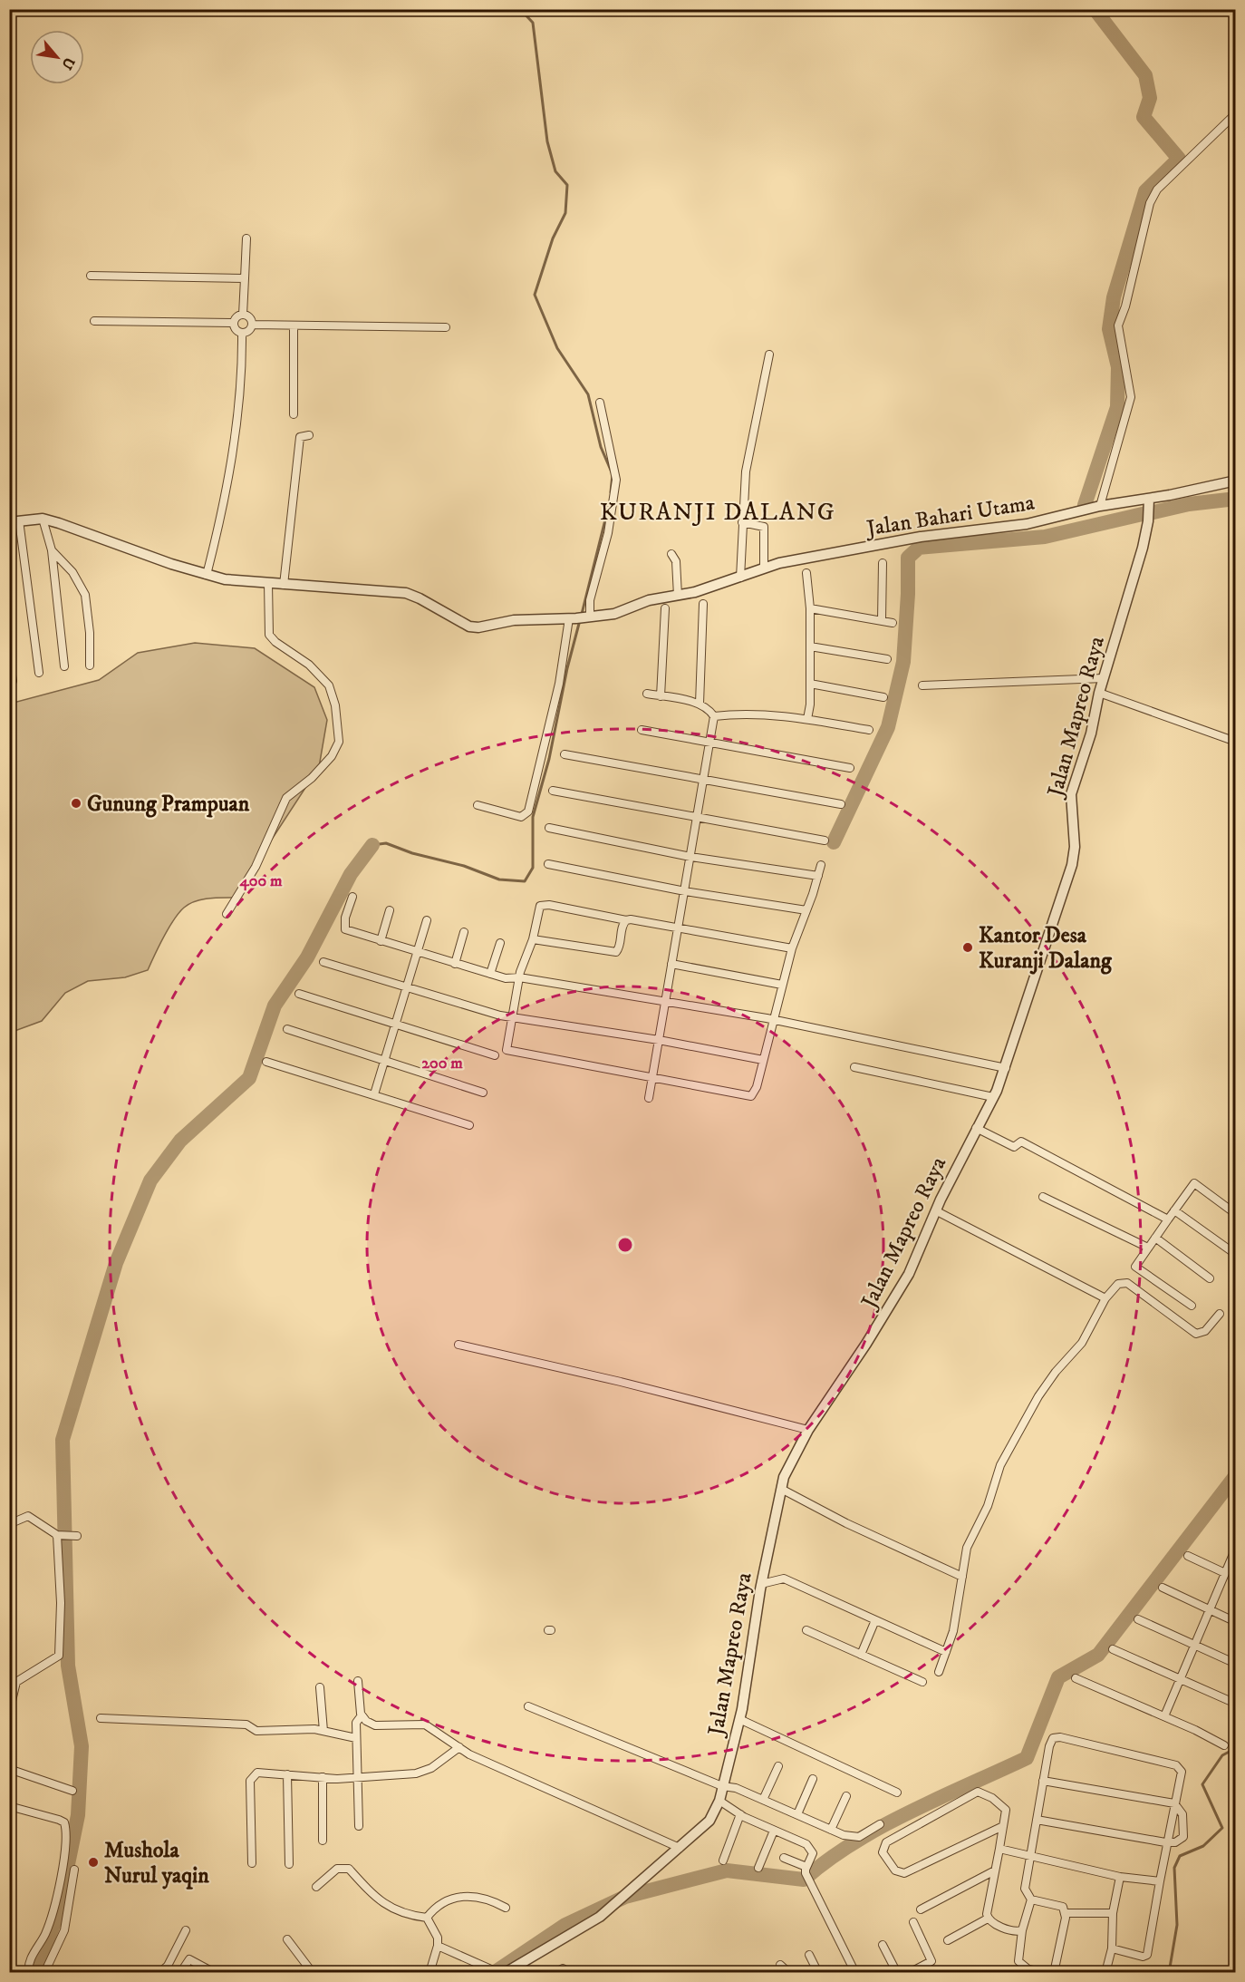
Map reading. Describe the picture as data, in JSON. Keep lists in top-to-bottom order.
{
  "streets": {
    "street": ["Jalan Bahari Utama", "Jalan Mapreo Raya"]
  },
  "crossings": [
    ["Jalan Bahari Utama", "Jalan Mapreo Raya"]
  ],
  "districts": ["KURANJI DALANG"],
  "places": ["Gunung Prampuan", "Kantor Desa Kuranji Dalang", "Mushola Nurul yaqin"],
  "north": "bottom right",
  "rings": ["400 m", "200 m"]
}
